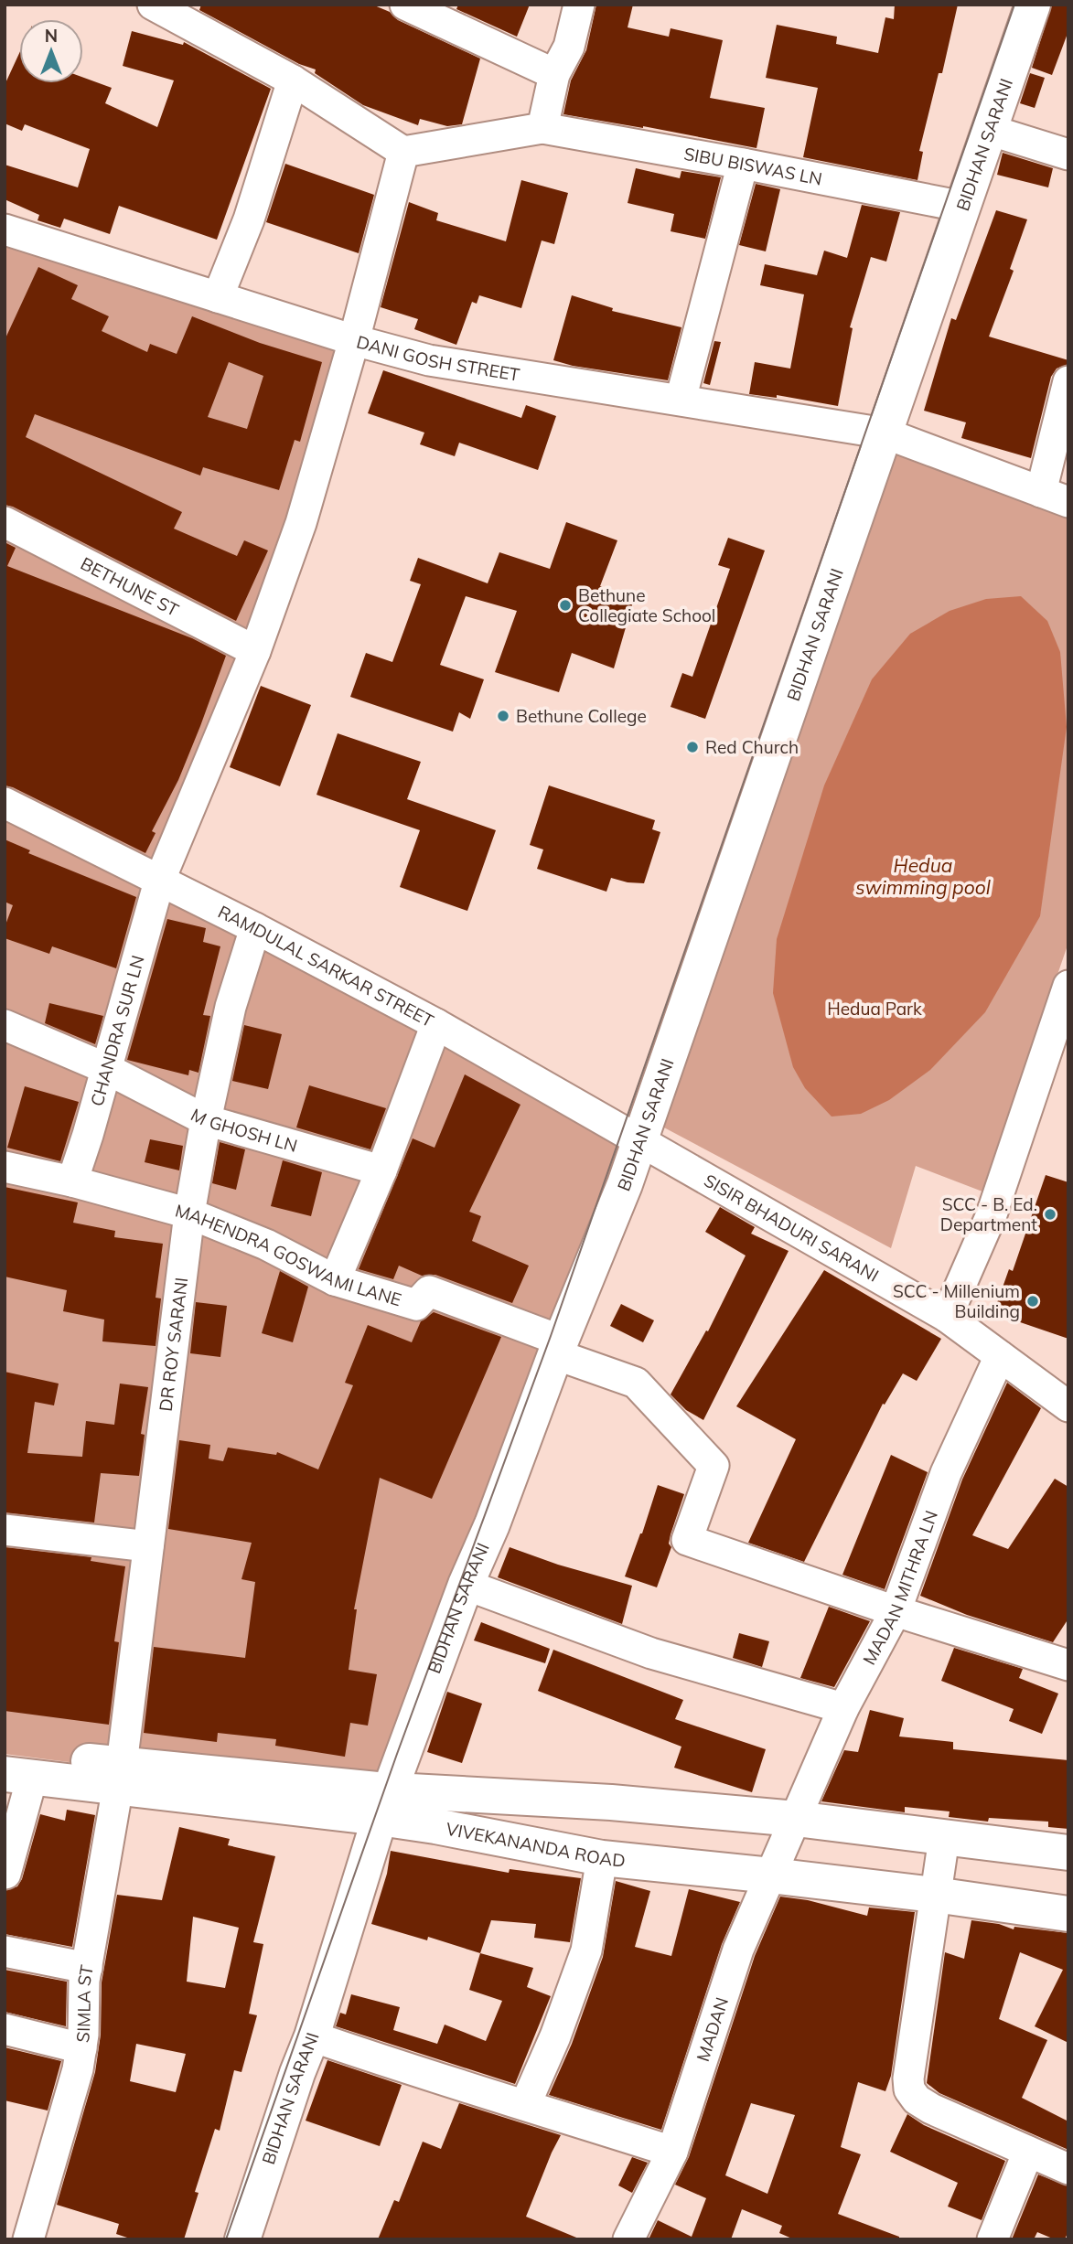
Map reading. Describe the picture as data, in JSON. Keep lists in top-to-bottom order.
{
  "streets": {
    "main road": ["BIDHAN SARANI", "VIVEKANANDA ROAD"],
    "street": [
      "SIBU BISWAS LN",
      "DANI GOSH STREET",
      "BETHUNE ST",
      "RAMDULAL SARKAR STREET",
      "CHANDRA SUR LN",
      "M GHOSH LN",
      "SISIR BHADURI SARANI",
      "MAHENDRA GOSWAMI LANE",
      "DR ROY SARANI",
      "MADAN MITHRA LN",
      "SIMLA ST",
      "MADAN"
    ]
  },
  "crossings": [
    ["BIDHAN SARANI", "SIBU BISWAS LN"],
    ["BIDHAN SARANI", "DANI GOSH STREET"],
    ["BIDHAN SARANI", "RAMDULAL SARKAR STREET"],
    ["BIDHAN SARANI", "SISIR BHADURI SARANI"],
    ["BIDHAN SARANI", "MAHENDRA GOSWAMI LANE"],
    ["BIDHAN SARANI", "VIVEKANANDA ROAD"],
    ["SIBU BISWAS LN", "CHANDRA SUR LN"],
    ["DANI GOSH STREET", "CHANDRA SUR LN"],
    ["BETHUNE ST", "CHANDRA SUR LN"],
    ["RAMDULAL SARKAR STREET", "CHANDRA SUR LN"],
    ["RAMDULAL SARKAR STREET", "SISIR BHADURI SARANI"],
    ["RAMDULAL SARKAR STREET", "DR ROY SARANI"],
    ["CHANDRA SUR LN", "M GHOSH LN"],
    ["CHANDRA SUR LN", "MAHENDRA GOSWAMI LANE"],
    ["M GHOSH LN", "DR ROY SARANI"],
    ["SISIR BHADURI SARANI", "MADAN MITHRA LN"],
    ["MAHENDRA GOSWAMI LANE", "DR ROY SARANI"],
    ["DR ROY SARANI", "VIVEKANANDA ROAD"],
    ["DR ROY SARANI", "SIMLA ST"],
    ["MADAN MITHRA LN", "VIVEKANANDA ROAD"],
    ["MADAN MITHRA LN", "MADAN"],
    ["VIVEKANANDA ROAD", "SIMLA ST"],
    ["VIVEKANANDA ROAD", "MADAN"]
  ],
  "water": ["Hedua swimming pool"],
  "parks": ["Hedua Park"],
  "places": [
    "Bethune Collegiate School",
    "Bethune College",
    "Red Church",
    "SCC - B. Ed. Department",
    "SCC - Millenium Building"
  ],
  "north": "top"
}
